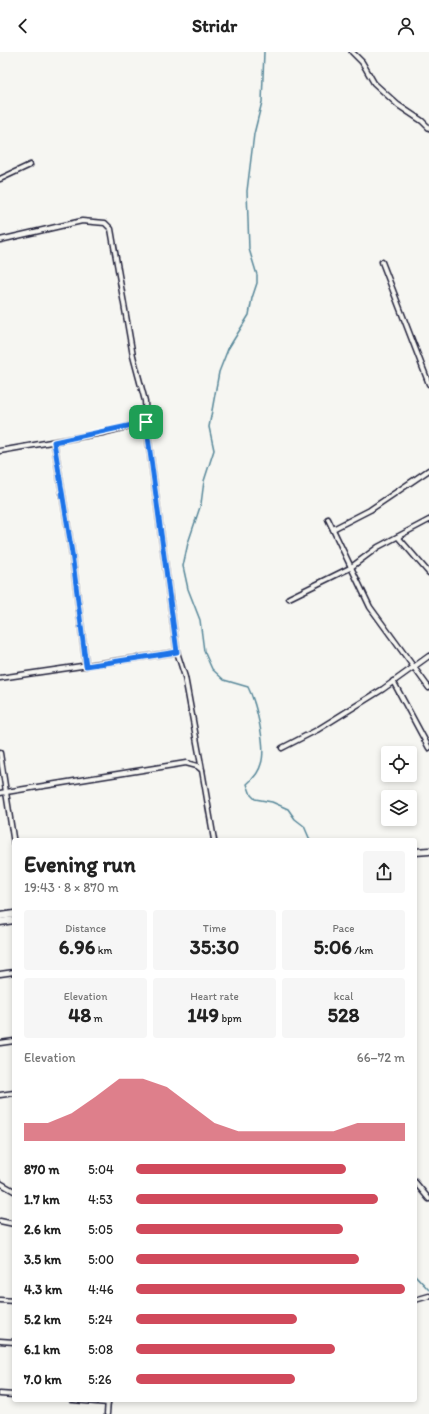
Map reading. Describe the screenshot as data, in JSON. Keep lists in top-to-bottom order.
{
  "page": {
    "header": "Stridr",
    "heading": ["Evening run", "19:43 · 8 × 870 m"],
    "stats": [
      ["Distance", "6.96 km"],
      ["Time", "35:30"],
      ["Pace", "5:06 /km"],
      ["Elevation", "48 m"],
      ["Heart rate", "149 bpm"],
      ["kcal", "528"]
    ],
    "chart": ["Elevation", "66–72 m"],
    "list": [
      {
        "name": "870 m",
        "note": "5:04"
      },
      {
        "name": "1.7 km",
        "note": "4:53"
      },
      {
        "name": "2.6 km",
        "note": "5:05"
      },
      {
        "name": "3.5 km",
        "note": "5:00"
      },
      {
        "name": "4.3 km",
        "note": "4:46"
      },
      {
        "name": "5.2 km",
        "note": "5:24"
      },
      {
        "name": "6.1 km",
        "note": "5:08"
      },
      {
        "name": "7.0 km",
        "note": "5:26"
      }
    ]
  }
}
